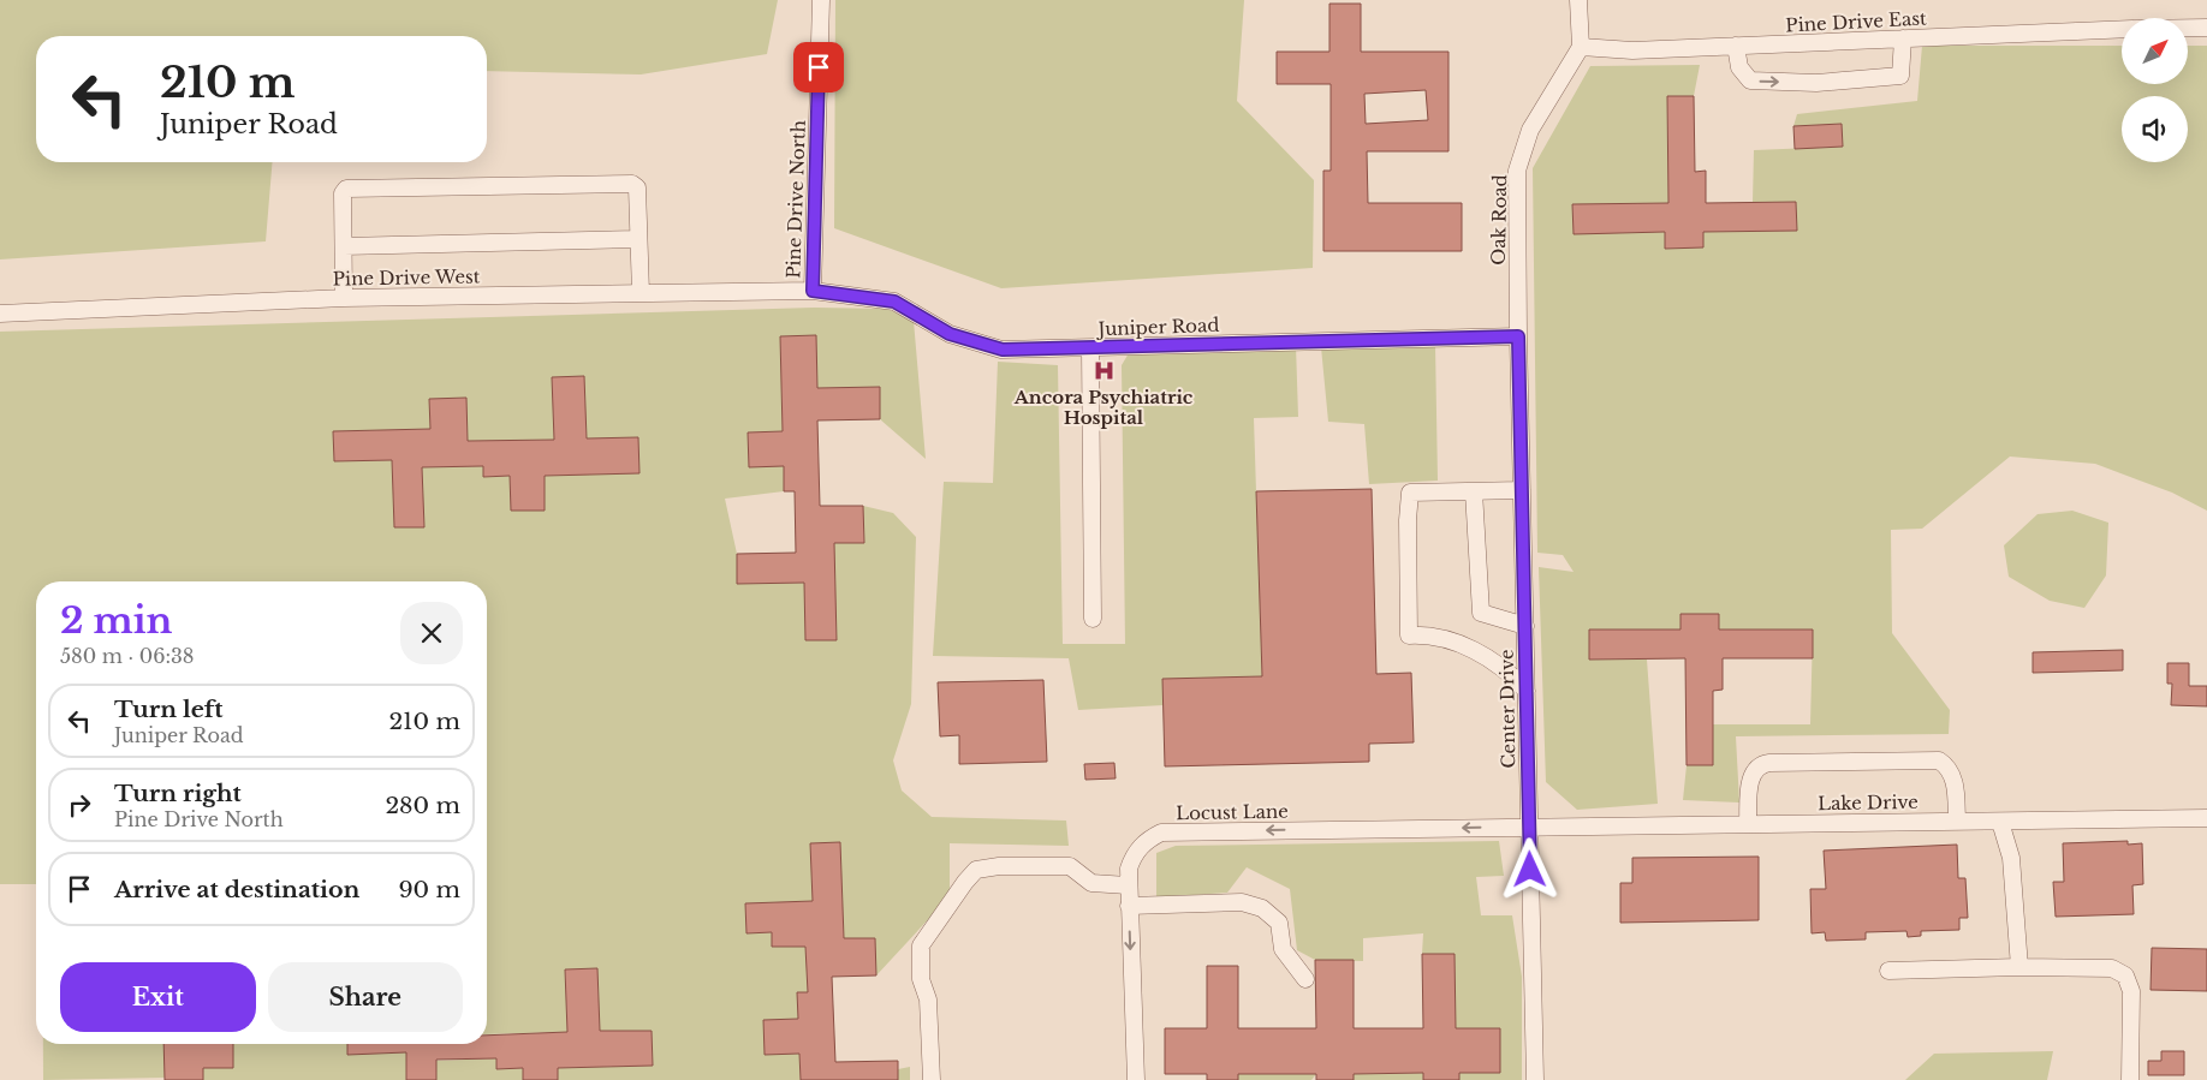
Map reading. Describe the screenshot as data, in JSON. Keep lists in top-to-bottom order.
{
  "streets": {
    "lane": [
      "Pine Drive East",
      "Pine Drive North",
      "Oak Road",
      "Pine Drive West",
      "Juniper Road",
      "Center Drive",
      "Lake Drive",
      "Locust Lane"
    ]
  },
  "crossings": [
    ["Pine Drive East", "Oak Road"],
    ["Pine Drive North", "Pine Drive West"],
    ["Pine Drive North", "Juniper Road"],
    ["Oak Road", "Juniper Road"],
    ["Oak Road", "Center Drive"],
    ["Pine Drive West", "Juniper Road"],
    ["Juniper Road", "Center Drive"],
    ["Center Drive", "Lake Drive"],
    ["Center Drive", "Locust Lane"],
    ["Lake Drive", "Locust Lane"]
  ],
  "places": {
    "hospital": ["Ancora Psychiatric Hospital"]
  },
  "north": "top right",
  "page": {
    "turn": ["210 m", "Juniper Road"],
    "heading": ["2 min", "580 m · 06:38"],
    "list": [
      {
        "name": "Turn left",
        "note": "Juniper Road",
        "value": "210 m"
      },
      {
        "name": "Turn right",
        "note": "Pine Drive North",
        "value": "280 m"
      },
      {
        "name": "Arrive at destination",
        "value": "90 m"
      }
    ],
    "buttons": ["Exit", "Share"]
  }
}
